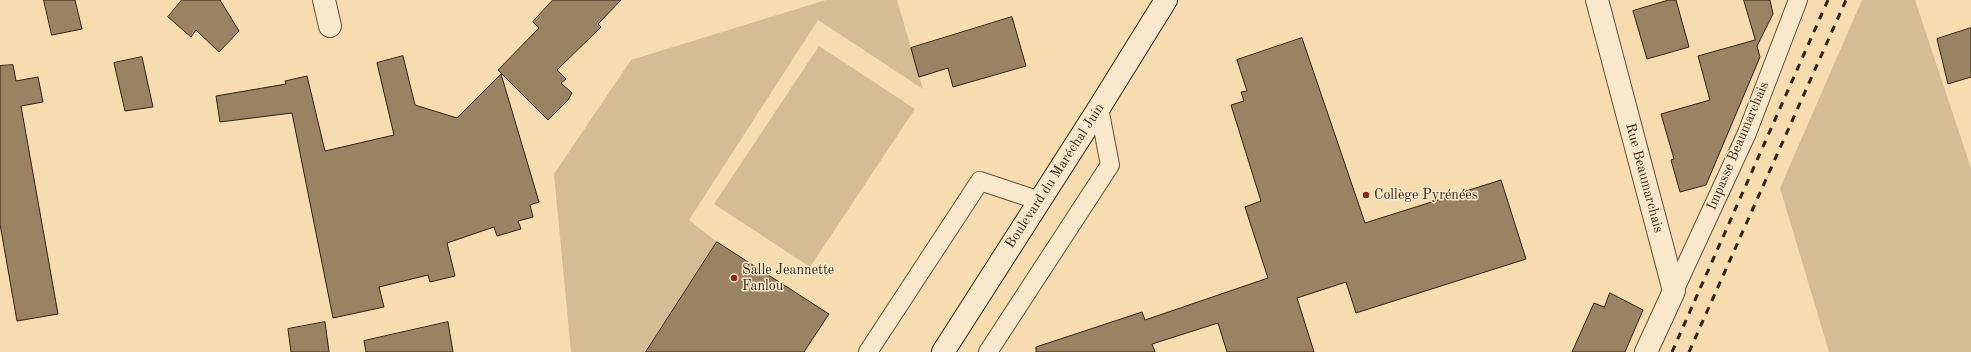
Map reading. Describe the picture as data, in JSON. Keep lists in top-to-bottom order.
{
  "streets": {
    "main road": ["Boulevard du Maréchal Juin", "Rue Beaumarchais"],
    "lane": ["Impasse Beaumarchais"]
  },
  "crossings": [
    ["Impasse Beaumarchais", "Rue Beaumarchais"]
  ],
  "places": ["Collège Pyrénées", "Salle Jeannette Fanlou"]
}
